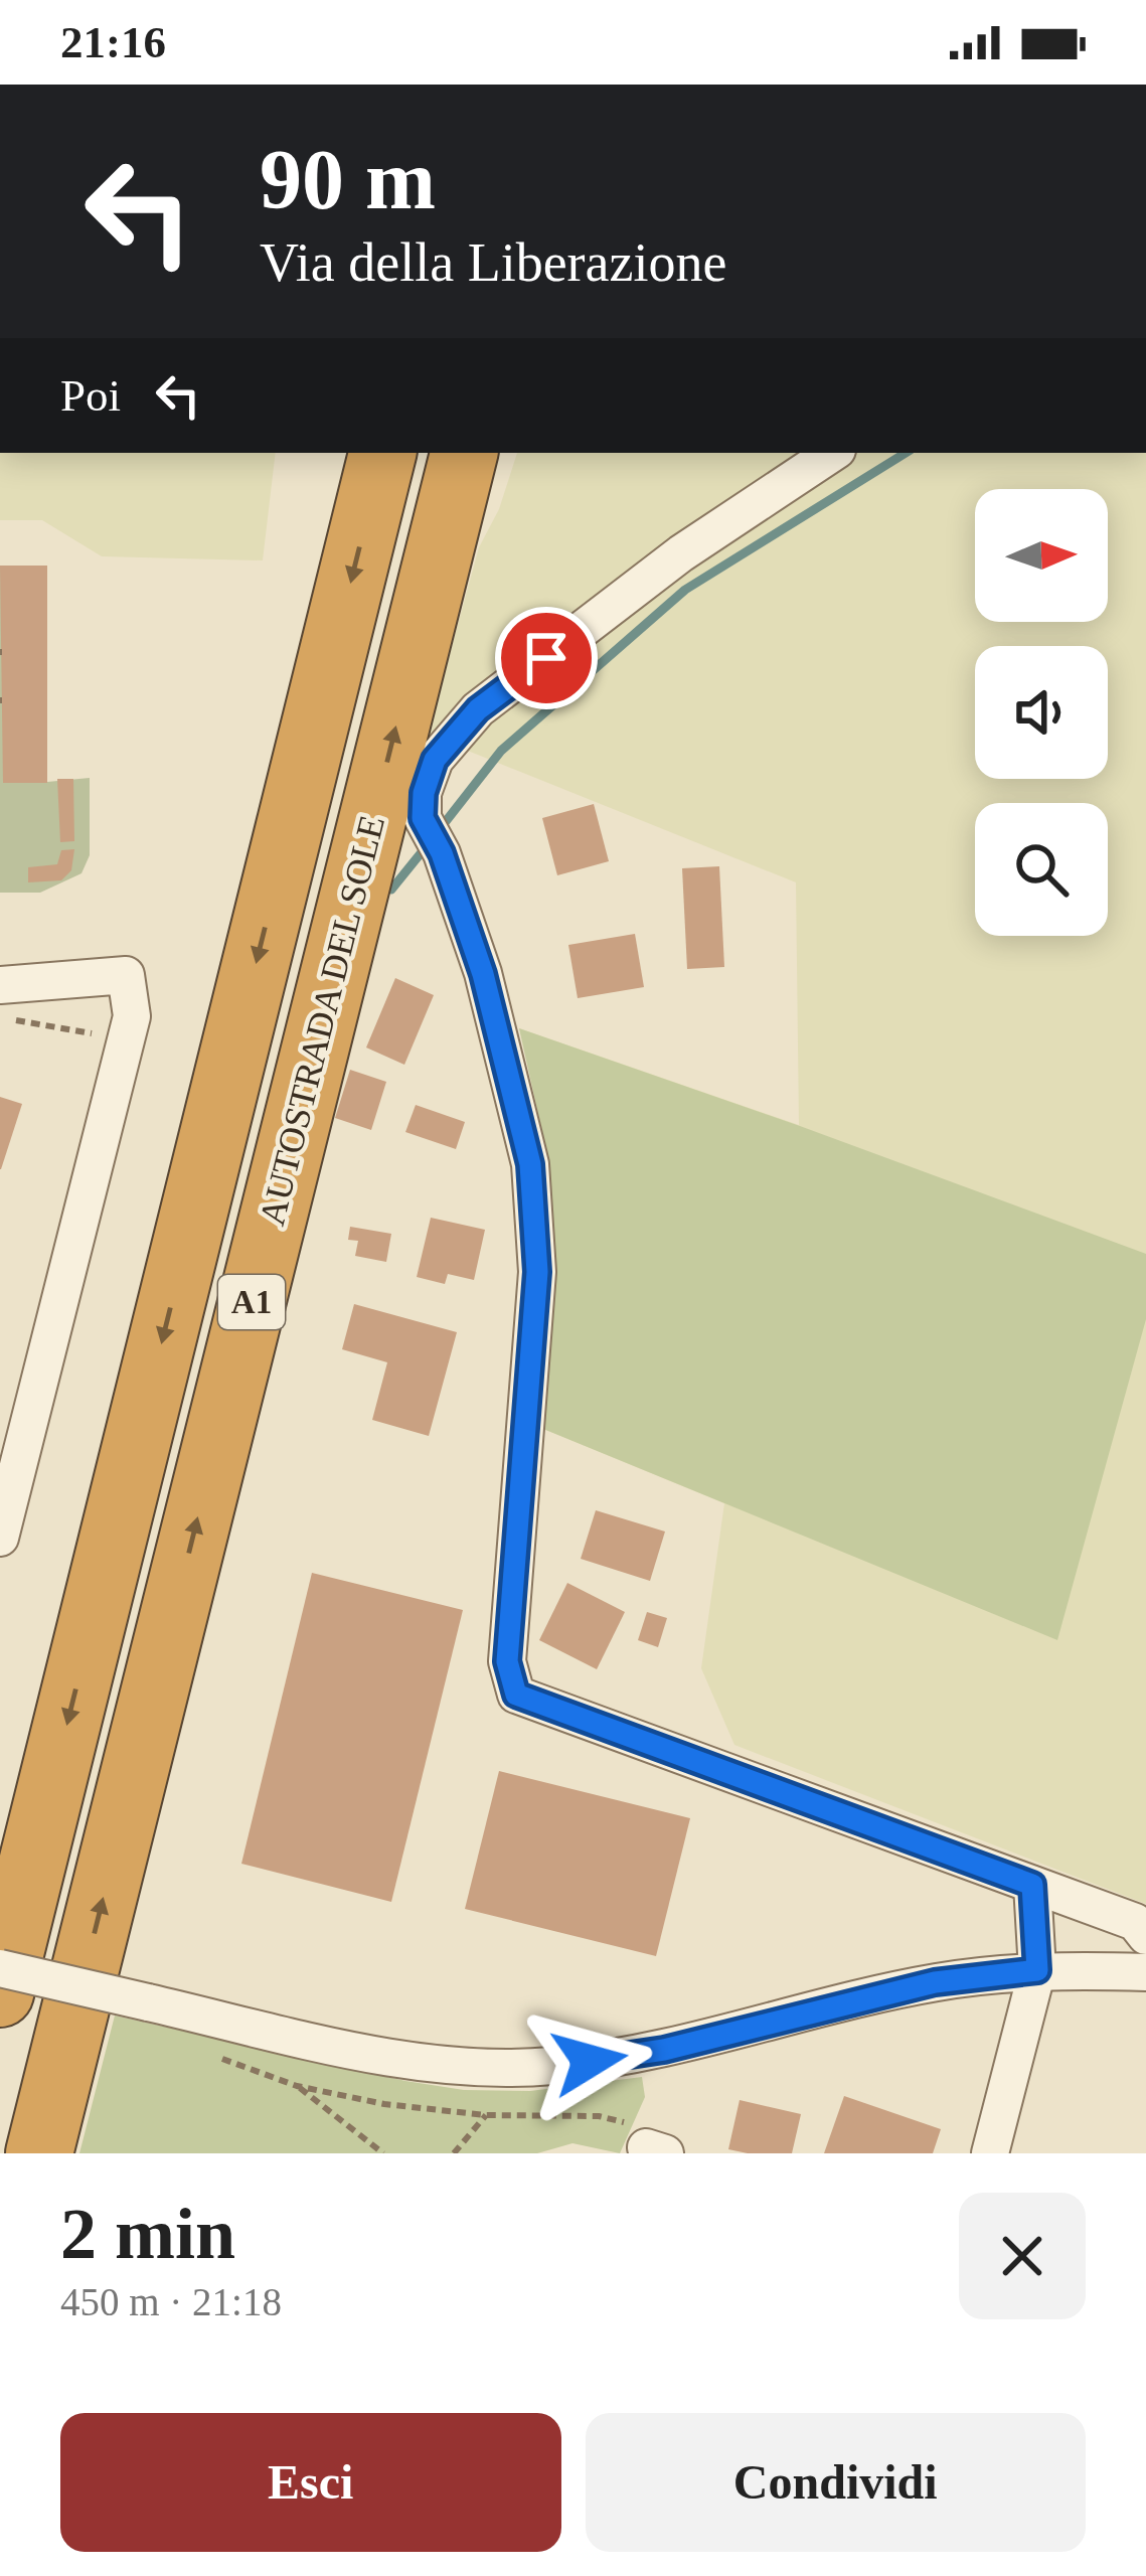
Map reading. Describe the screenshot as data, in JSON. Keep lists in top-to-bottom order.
{
  "streets": {
    "highway": ["AUTOSTRADA DEL SOLE", "A1"]
  },
  "north": "right",
  "page": {
    "status": "21:16",
    "turn": ["90 m", "Via della Liberazione"],
    "then": "Poi",
    "heading": ["2 min", "450 m · 21:18"],
    "buttons": ["Esci", "Condividi"]
  }
}
